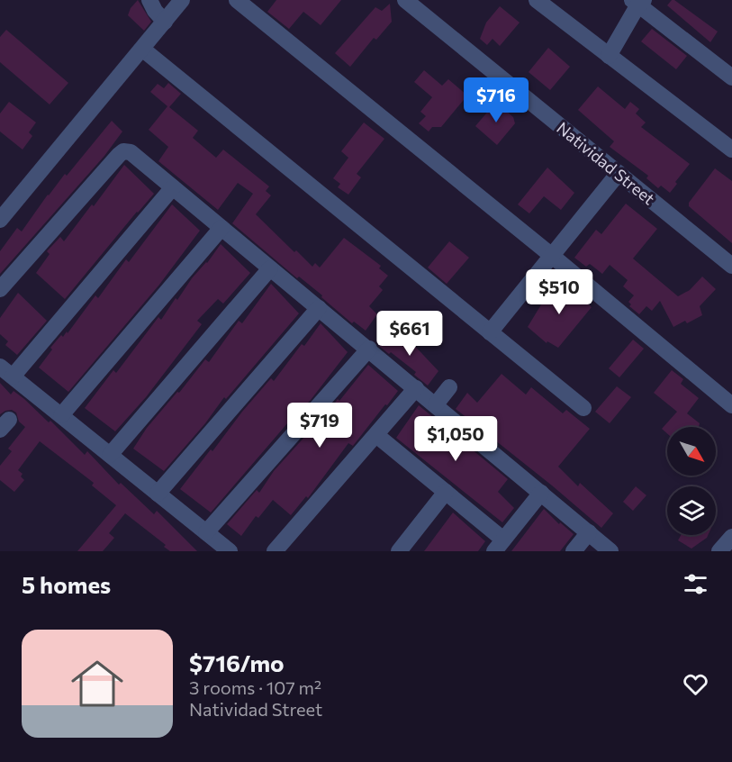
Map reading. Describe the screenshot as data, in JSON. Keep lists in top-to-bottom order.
{
  "streets": {
    "street": ["Natividad Street"]
  },
  "north": "bottom right",
  "page": {
    "price": [
      "$716",
      "$510",
      "$661",
      "$719",
      "$1,050"
    ],
    "heading": "5 homes",
    "list": [
      {
        "name": "$716/mo",
        "note": "3 rooms · 107 m² · Natividad Street"
      }
    ]
  }
}
